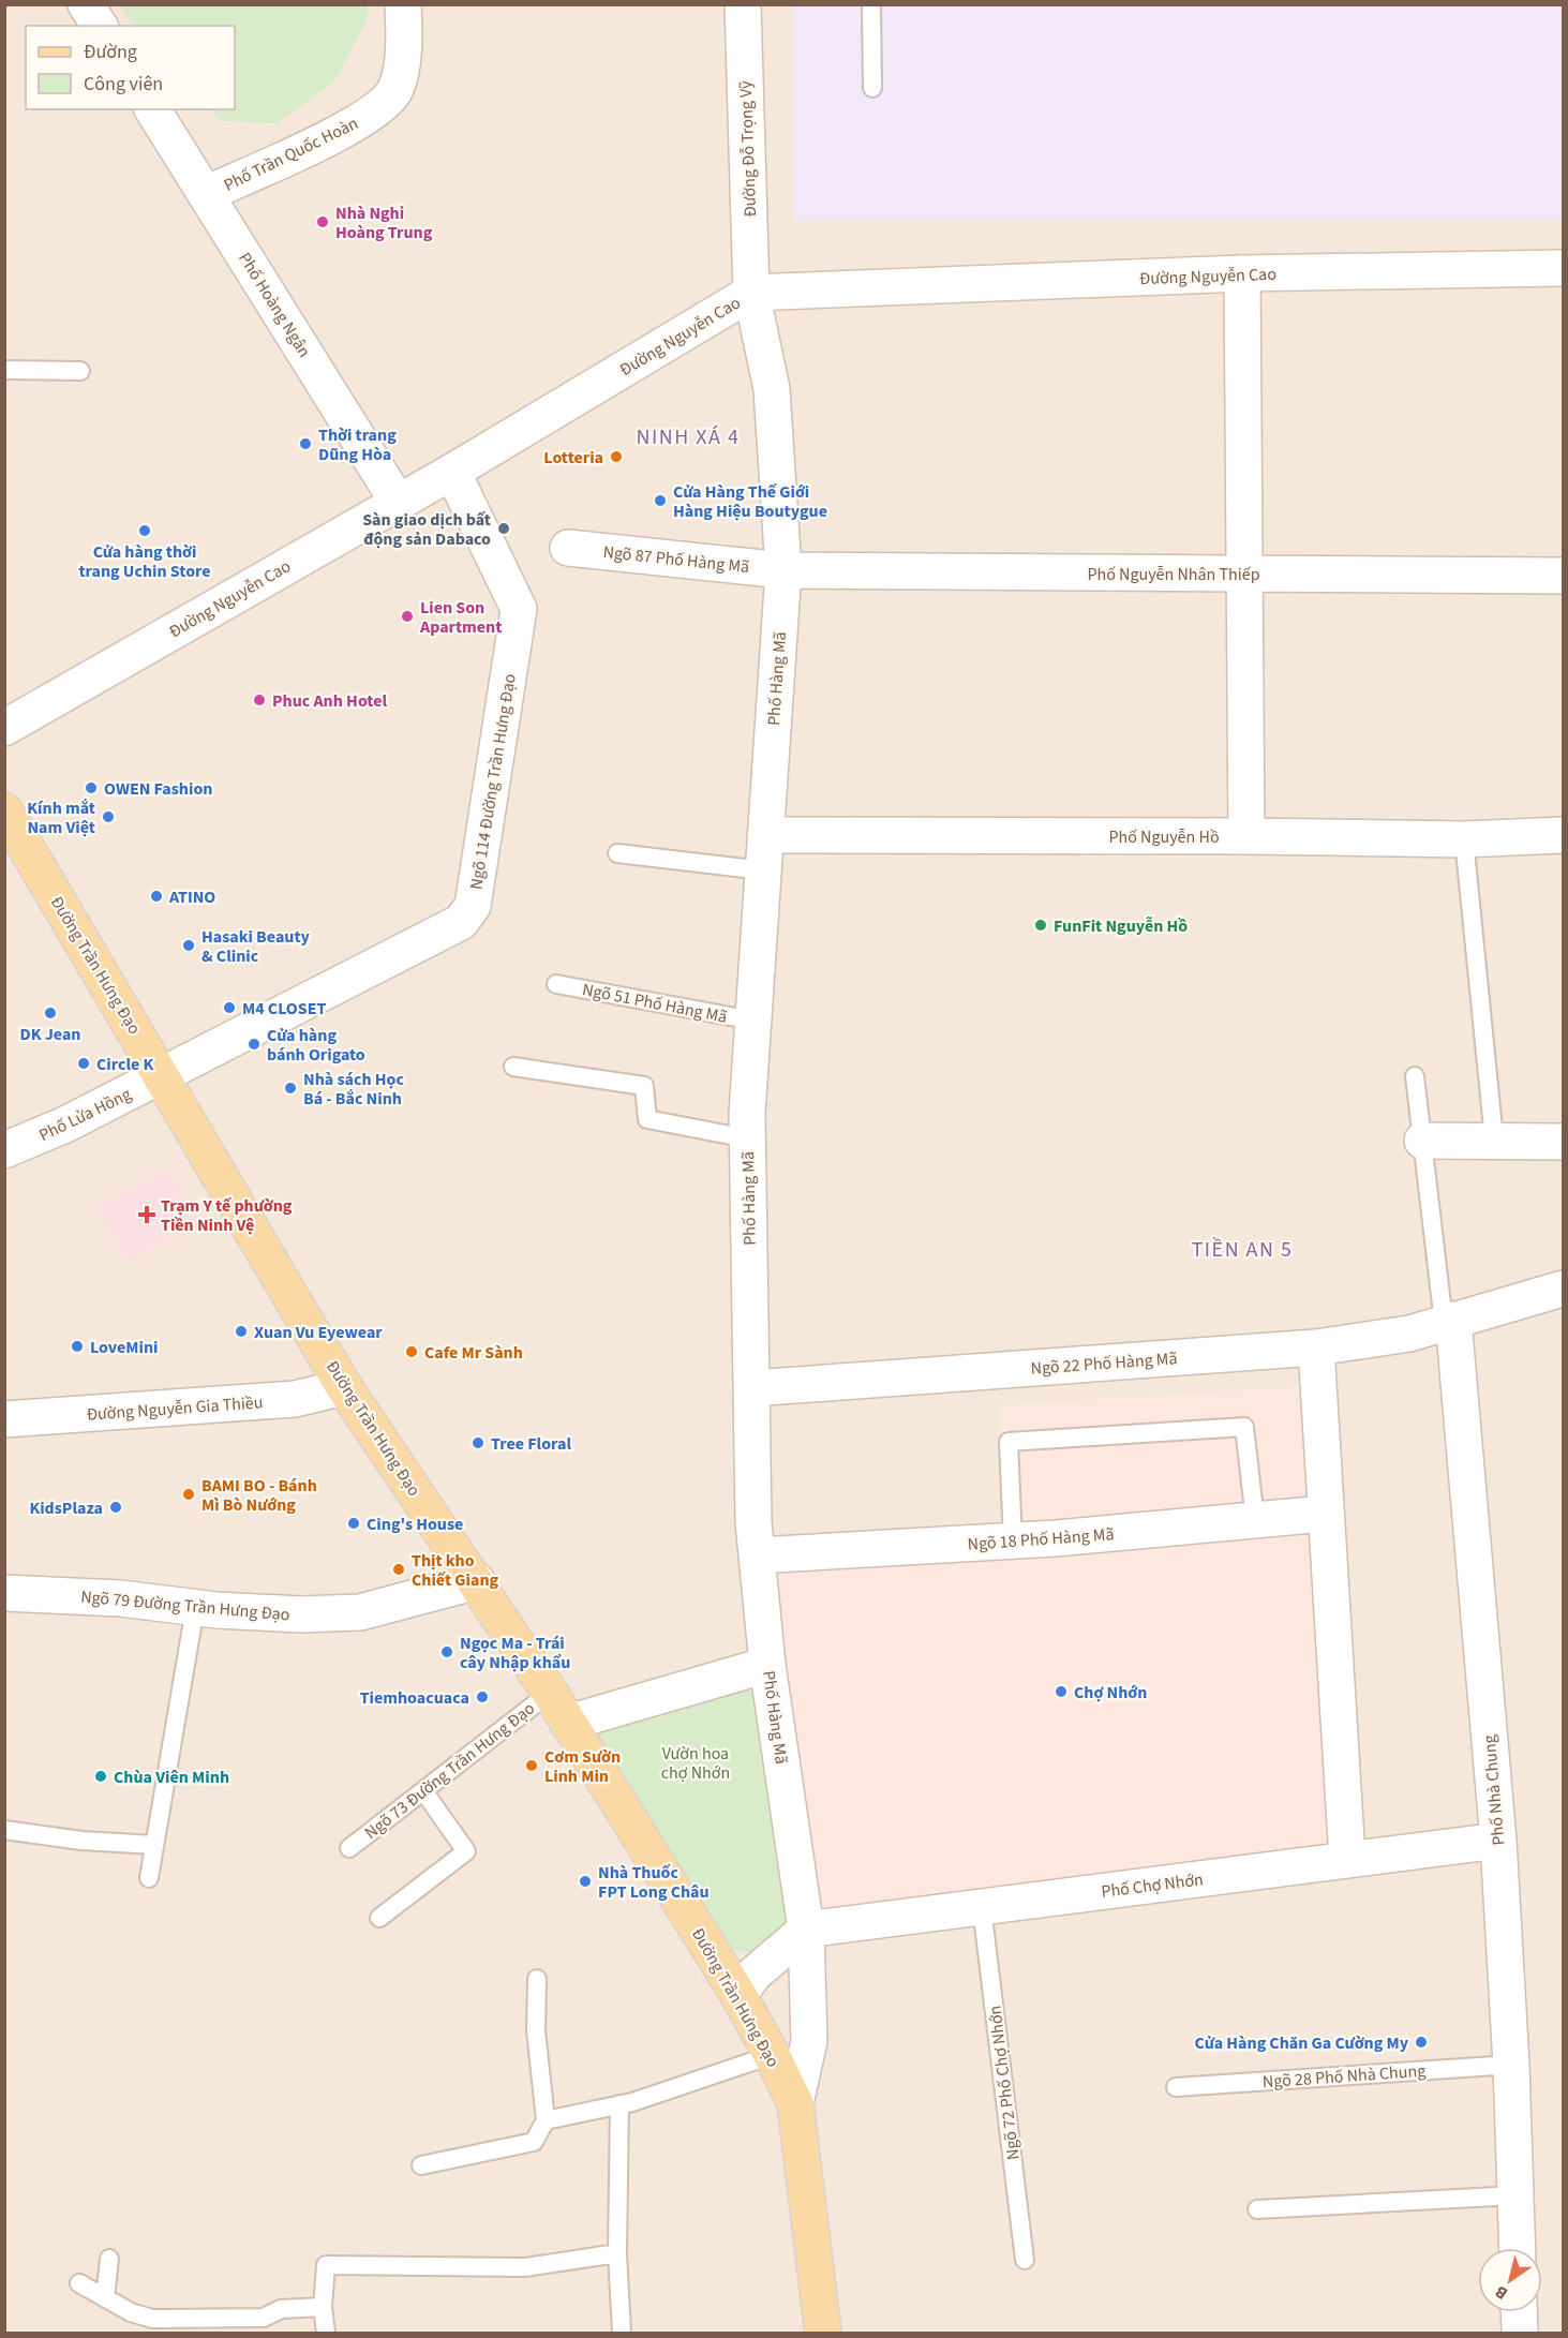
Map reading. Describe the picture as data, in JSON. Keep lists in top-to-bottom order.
{
  "streets": {
    "main road": ["Đường Trần Hưng Đạo"],
    "street": [
      "Đường Đỗ Trọng Vỹ",
      "Phố Trần Quốc Hoàn",
      "Đường Nguyễn Cao",
      "Phố Hoàng Ngân",
      "Ngõ 87 Phố Hàng Mã",
      "Phố Nguyễn Nhân Thiếp",
      "Phố Hàng Mã",
      "Ngõ 114 Đường Trần Hưng Đạo",
      "Phố Nguyễn Hồ",
      "Phố Lửa Hồng",
      "Ngõ 22 Phố Hàng Mã",
      "Đường Nguyễn Gia Thiều",
      "Ngõ 18 Phố Hàng Mã",
      "Ngõ 79 Đường Trần Hưng Đạo",
      "Phố Nhà Chung",
      "Phố Chợ Nhớn"
    ],
    "lane": [
      "Ngõ 51 Phố Hàng Mã",
      "Ngõ 73 Đường Trần Hưng Đạo",
      "Ngõ 28 Phố Nhà Chung",
      "Ngõ 72 Phố Chợ Nhớn"
    ]
  },
  "crossings": [
    ["Đường Đỗ Trọng Vỹ", "Đường Nguyễn Cao"],
    ["Đường Đỗ Trọng Vỹ", "Phố Hàng Mã"],
    ["Phố Trần Quốc Hoàn", "Phố Hoàng Ngân"],
    ["Đường Nguyễn Cao", "Phố Hoàng Ngân"],
    ["Đường Nguyễn Cao", "Phố Hàng Mã"],
    ["Đường Nguyễn Cao", "Ngõ 114 Đường Trần Hưng Đạo"],
    ["Ngõ 87 Phố Hàng Mã", "Phố Nguyễn Nhân Thiếp"],
    ["Ngõ 87 Phố Hàng Mã", "Phố Hàng Mã"],
    ["Phố Nguyễn Nhân Thiếp", "Phố Hàng Mã"],
    ["Phố Hàng Mã", "Phố Nguyễn Hồ"],
    ["Phố Hàng Mã", "Đường Trần Hưng Đạo"],
    ["Phố Hàng Mã", "Ngõ 51 Phố Hàng Mã"],
    ["Phố Hàng Mã", "Ngõ 22 Phố Hàng Mã"],
    ["Phố Hàng Mã", "Ngõ 18 Phố Hàng Mã"],
    ["Phố Hàng Mã", "Phố Chợ Nhớn"],
    ["Ngõ 114 Đường Trần Hưng Đạo", "Đường Trần Hưng Đạo"],
    ["Ngõ 114 Đường Trần Hưng Đạo", "Phố Lửa Hồng"],
    ["Đường Trần Hưng Đạo", "Phố Lửa Hồng"],
    ["Đường Trần Hưng Đạo", "Đường Nguyễn Gia Thiều"],
    ["Đường Trần Hưng Đạo", "Ngõ 79 Đường Trần Hưng Đạo"],
    ["Đường Trần Hưng Đạo", "Ngõ 73 Đường Trần Hưng Đạo"],
    ["Ngõ 22 Phố Hàng Mã", "Phố Nhà Chung"],
    ["Phố Nhà Chung", "Phố Chợ Nhớn"],
    ["Phố Nhà Chung", "Ngõ 28 Phố Nhà Chung"],
    ["Phố Chợ Nhớn", "Ngõ 72 Phố Chợ Nhớn"]
  ],
  "districts": ["NINH XÁ 4", "TIỀN AN 5"],
  "parks": ["Vườn hoa chợ Nhớn"],
  "places": {
    "other": [
      "Nhà Nghỉ Hoàng Trung",
      "Thời trang Dũng Hòa",
      "Lotteria",
      "Cửa Hàng Thế Giới Hàng Hiệu Boutygue",
      "Sàn giao dịch bất động sản Dabaco",
      "Cửa hàng thời trang Uchin Store",
      "Lien Son Apartment",
      "Phuc Anh Hotel",
      "OWEN Fashion",
      "Kính mắt Nam Việt",
      "ATINO",
      "FunFit Nguyễn Hồ",
      "Hasaki Beauty & Clinic",
      "M4 CLOSET",
      "DK Jean",
      "Cửa hàng bánh Origato",
      "Circle K",
      "Nhà sách Học Bá - Bắc Ninh",
      "Xuan Vu Eyewear",
      "LoveMini",
      "Cafe Mr Sành",
      "Tree Floral",
      "BAMI BO - Bánh Mì Bò Nướng",
      "KidsPlaza",
      "Cing's House",
      "Thịt kho Chiết Giang",
      "Ngọc Ma - Trái cây Nhập khẩu",
      "Chợ Nhớn",
      "Tiemhoacuaca",
      "Cơm Sườn Linh Min",
      "Chùa Viên Minh",
      "Nhà Thuốc FPT Long Châu",
      "Cửa Hàng Chăn Ga Cường My"
    ],
    "health": ["Trạm Y tế phường Tiền Ninh Vệ"]
  },
  "legend": ["Đường", "Công viên"],
  "north": "bottom left"
}
